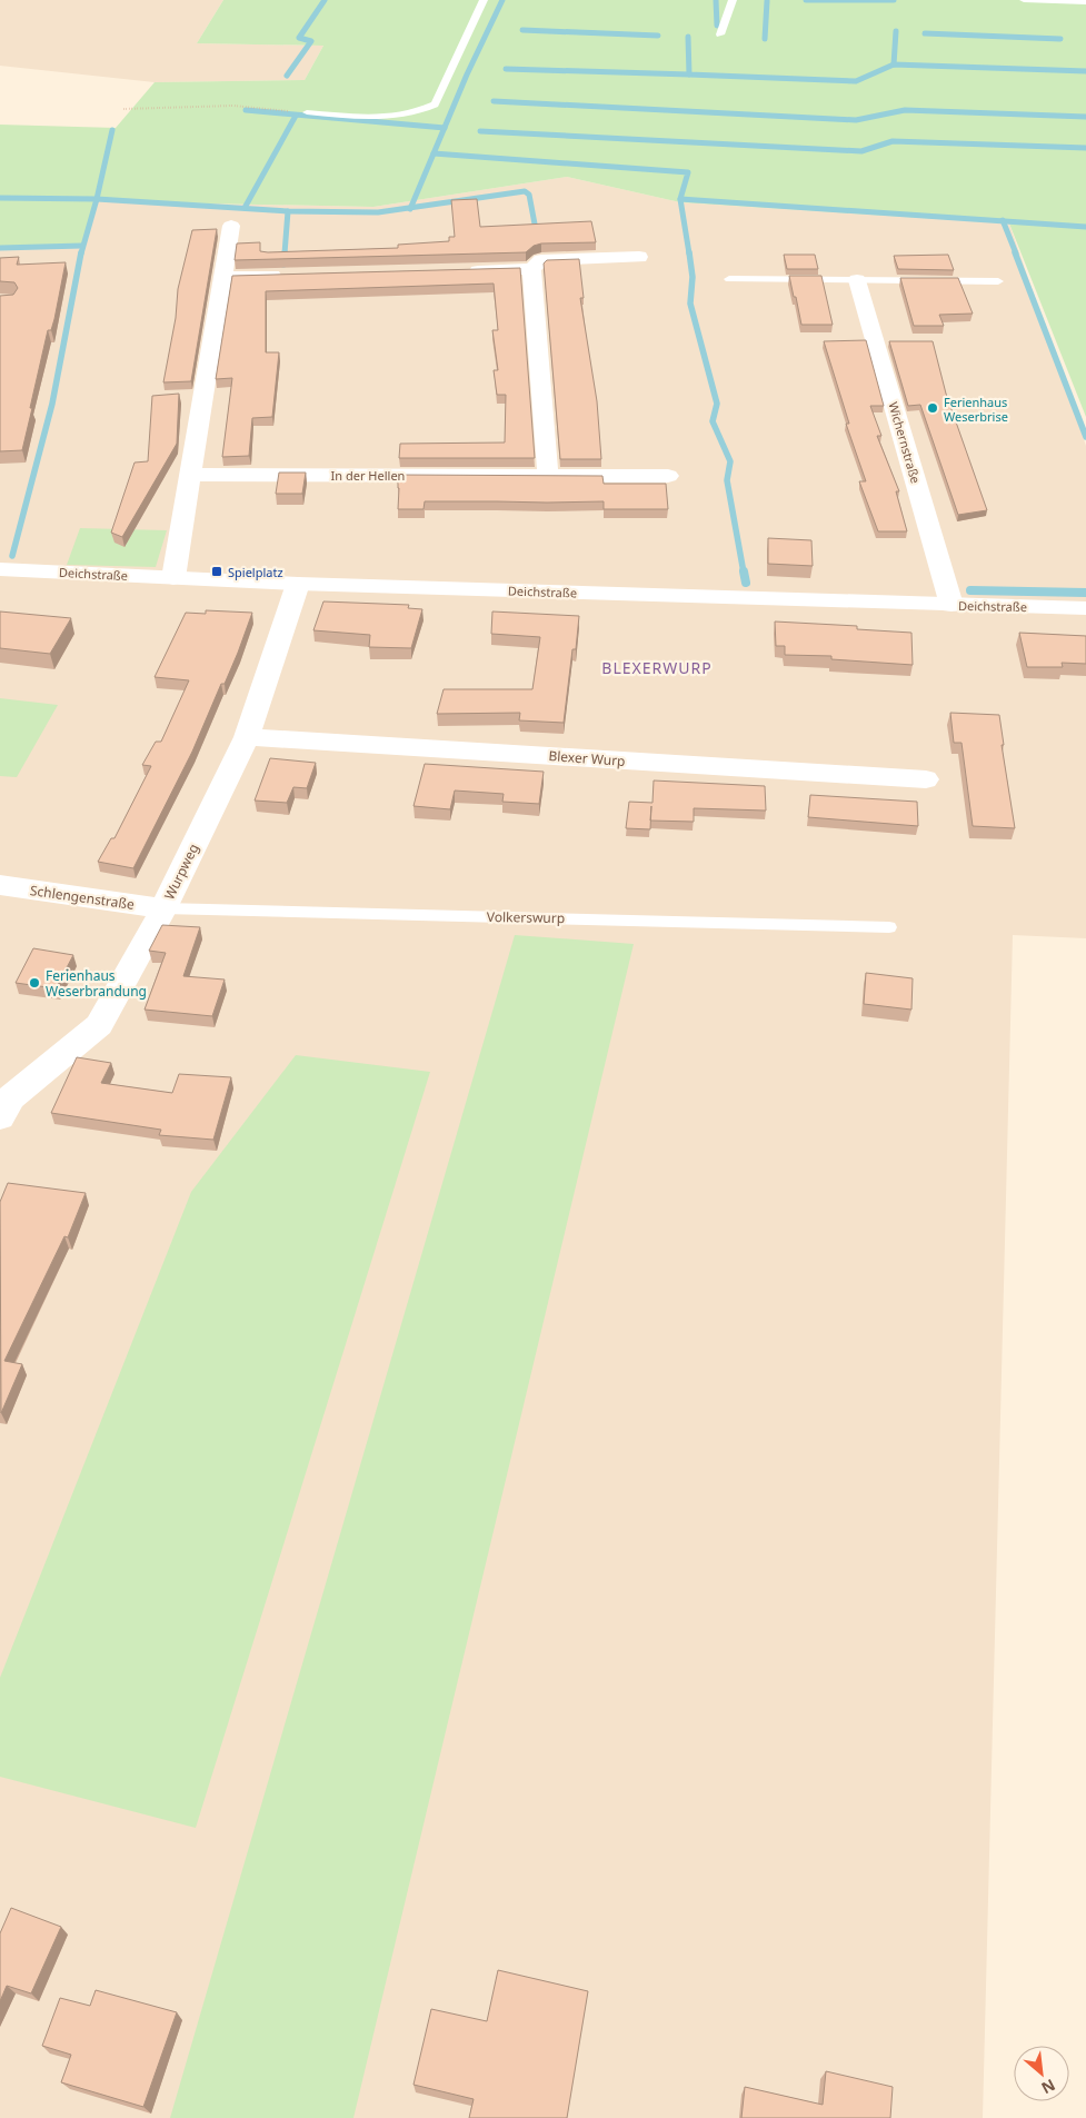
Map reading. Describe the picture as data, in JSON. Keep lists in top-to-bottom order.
{
  "streets": {
    "street": [
      "Wichernstraße",
      "In der Hellen",
      "Deichstraße",
      "Blexer Wurp",
      "Wurpweg",
      "Schlengenstraße"
    ],
    "lane": ["Volkerswurp"]
  },
  "crossings": [
    ["Wichernstraße", "Deichstraße"],
    ["Deichstraße", "Wurpweg"],
    ["Blexer Wurp", "Wurpweg"],
    ["Wurpweg", "Schlengenstraße"],
    ["Wurpweg", "Volkerswurp"],
    ["Schlengenstraße", "Volkerswurp"]
  ],
  "districts": ["BLEXERWURP"],
  "places": {
    "other": ["Ferienhaus Weserbrise", "Ferienhaus Weserbrandung"],
    "transit": ["Spielplatz"]
  },
  "north": "bottom right"
}
